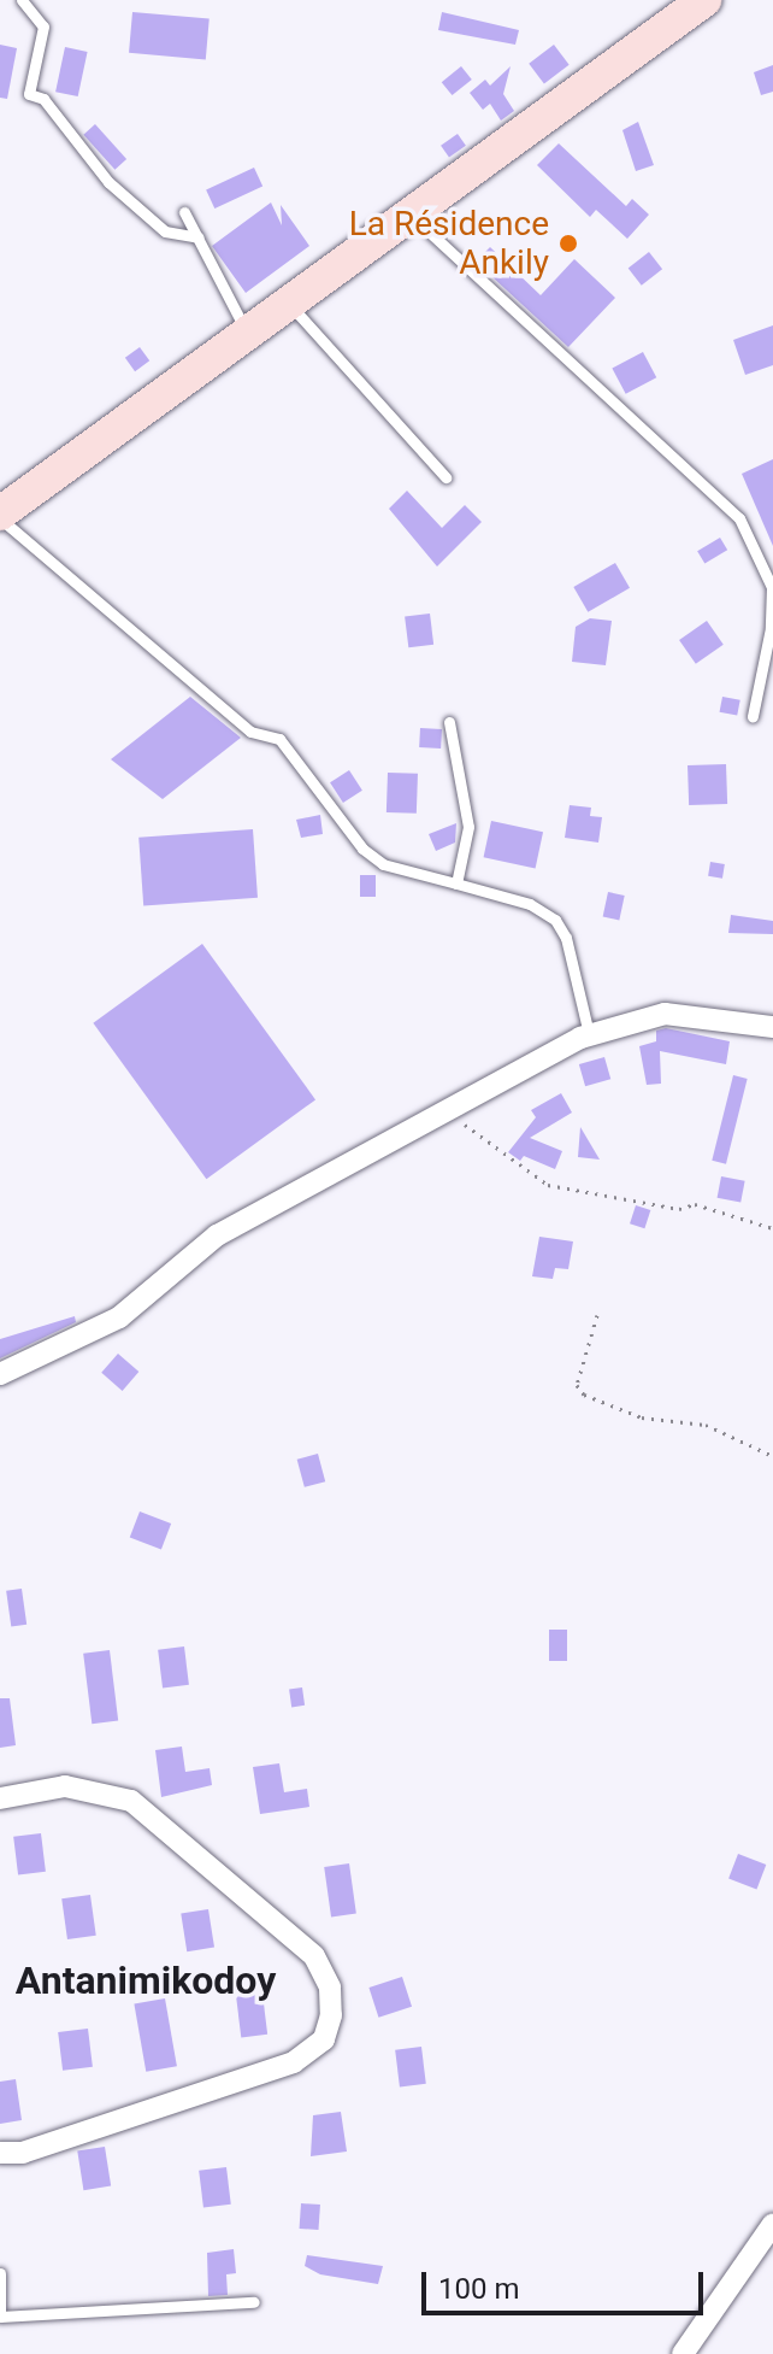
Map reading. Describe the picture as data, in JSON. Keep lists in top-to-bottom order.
{
  "districts": ["Antanimikodoy"],
  "places": ["La Résidence Ankily"],
  "scale_bar": "100 m"
}
